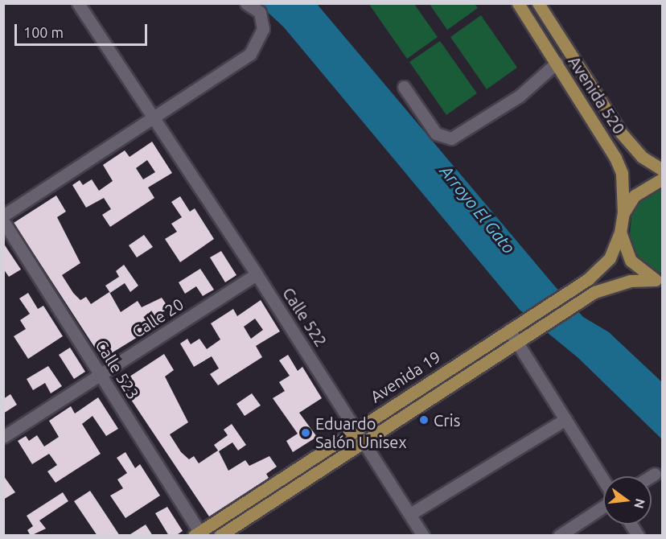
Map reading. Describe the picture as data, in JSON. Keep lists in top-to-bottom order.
{
  "streets": {
    "main road": ["Avenida 520", "Avenida 19"],
    "street": ["Calle 522", "Calle 20", "Calle 523"]
  },
  "crossings": [
    ["Avenida 520", "Avenida 19"],
    ["Calle 522", "Calle 20"],
    ["Calle 522", "Avenida 19"],
    ["Calle 20", "Calle 523"],
    ["Calle 523", "Avenida 19"]
  ],
  "water": ["Arroyo El Gato"],
  "places": ["Cris", "Eduardo Salón Unisex"],
  "scale_bar": "100 m",
  "north": "right"
}
